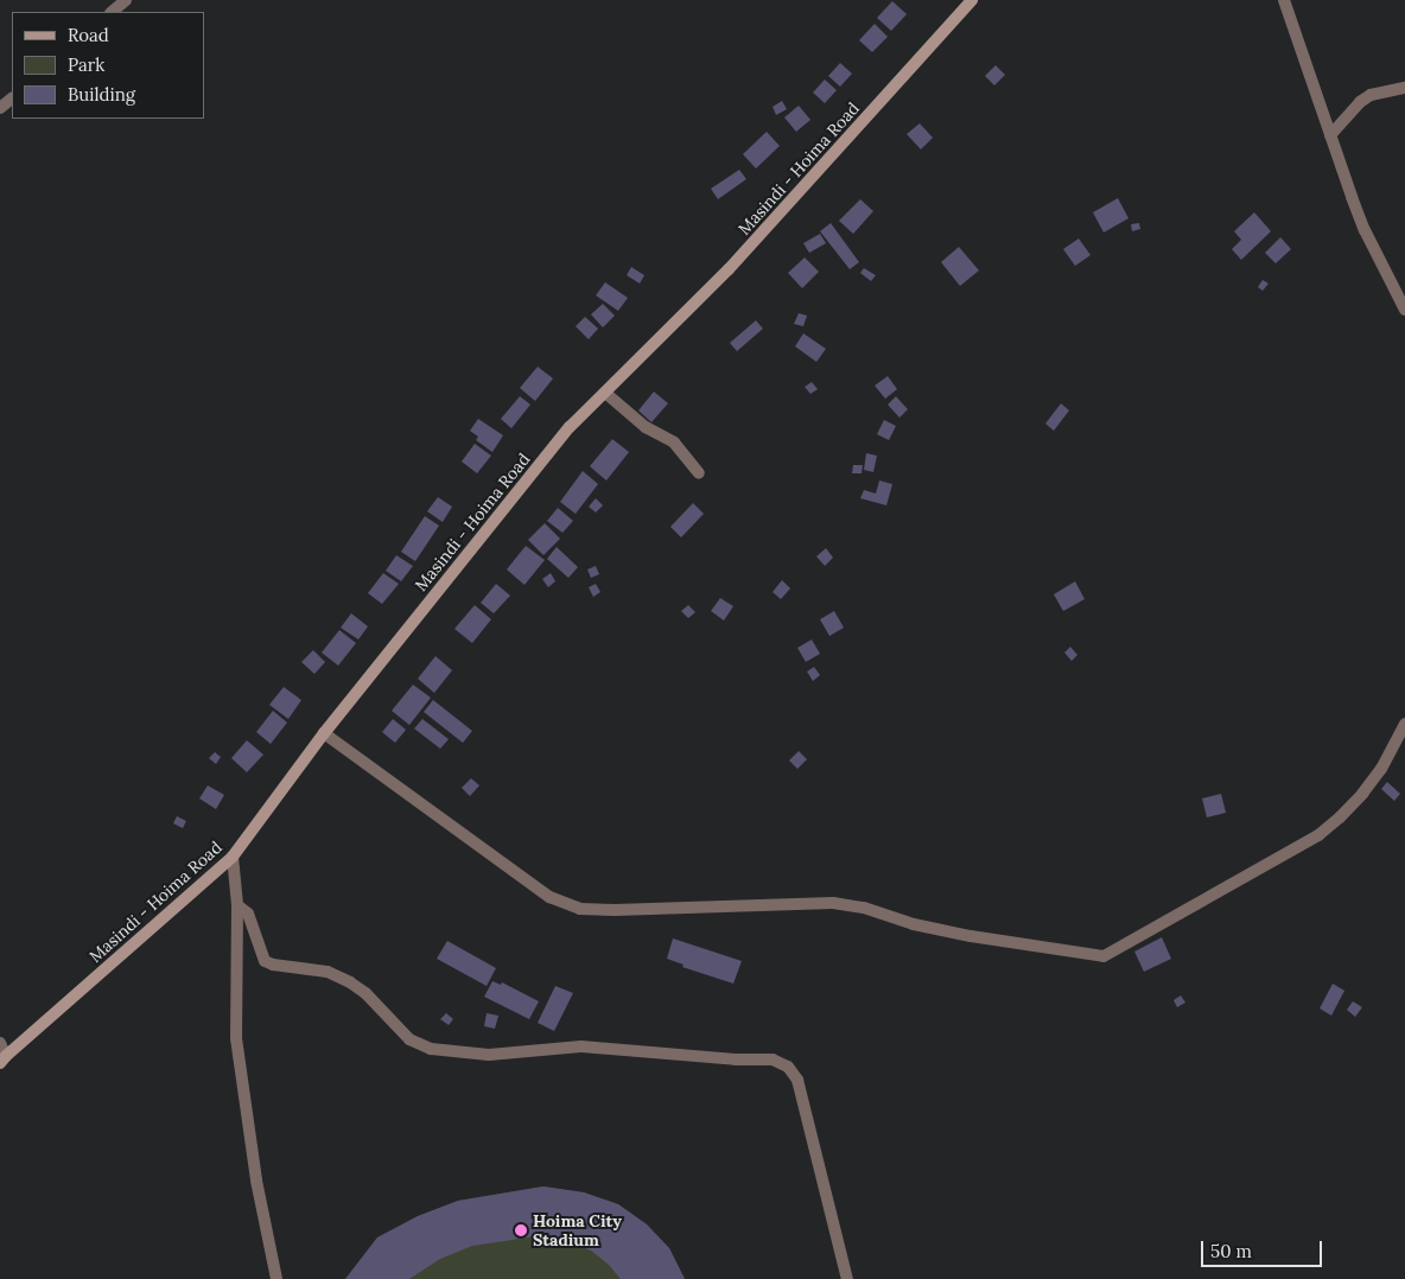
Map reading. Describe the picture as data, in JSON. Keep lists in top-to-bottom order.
{
  "streets": {
    "main road": ["Masindi - Hoima Road"]
  },
  "places": ["Hoima City Stadium"],
  "legend": ["Road", "Park", "Building"],
  "scale_bar": "50 m"
}
